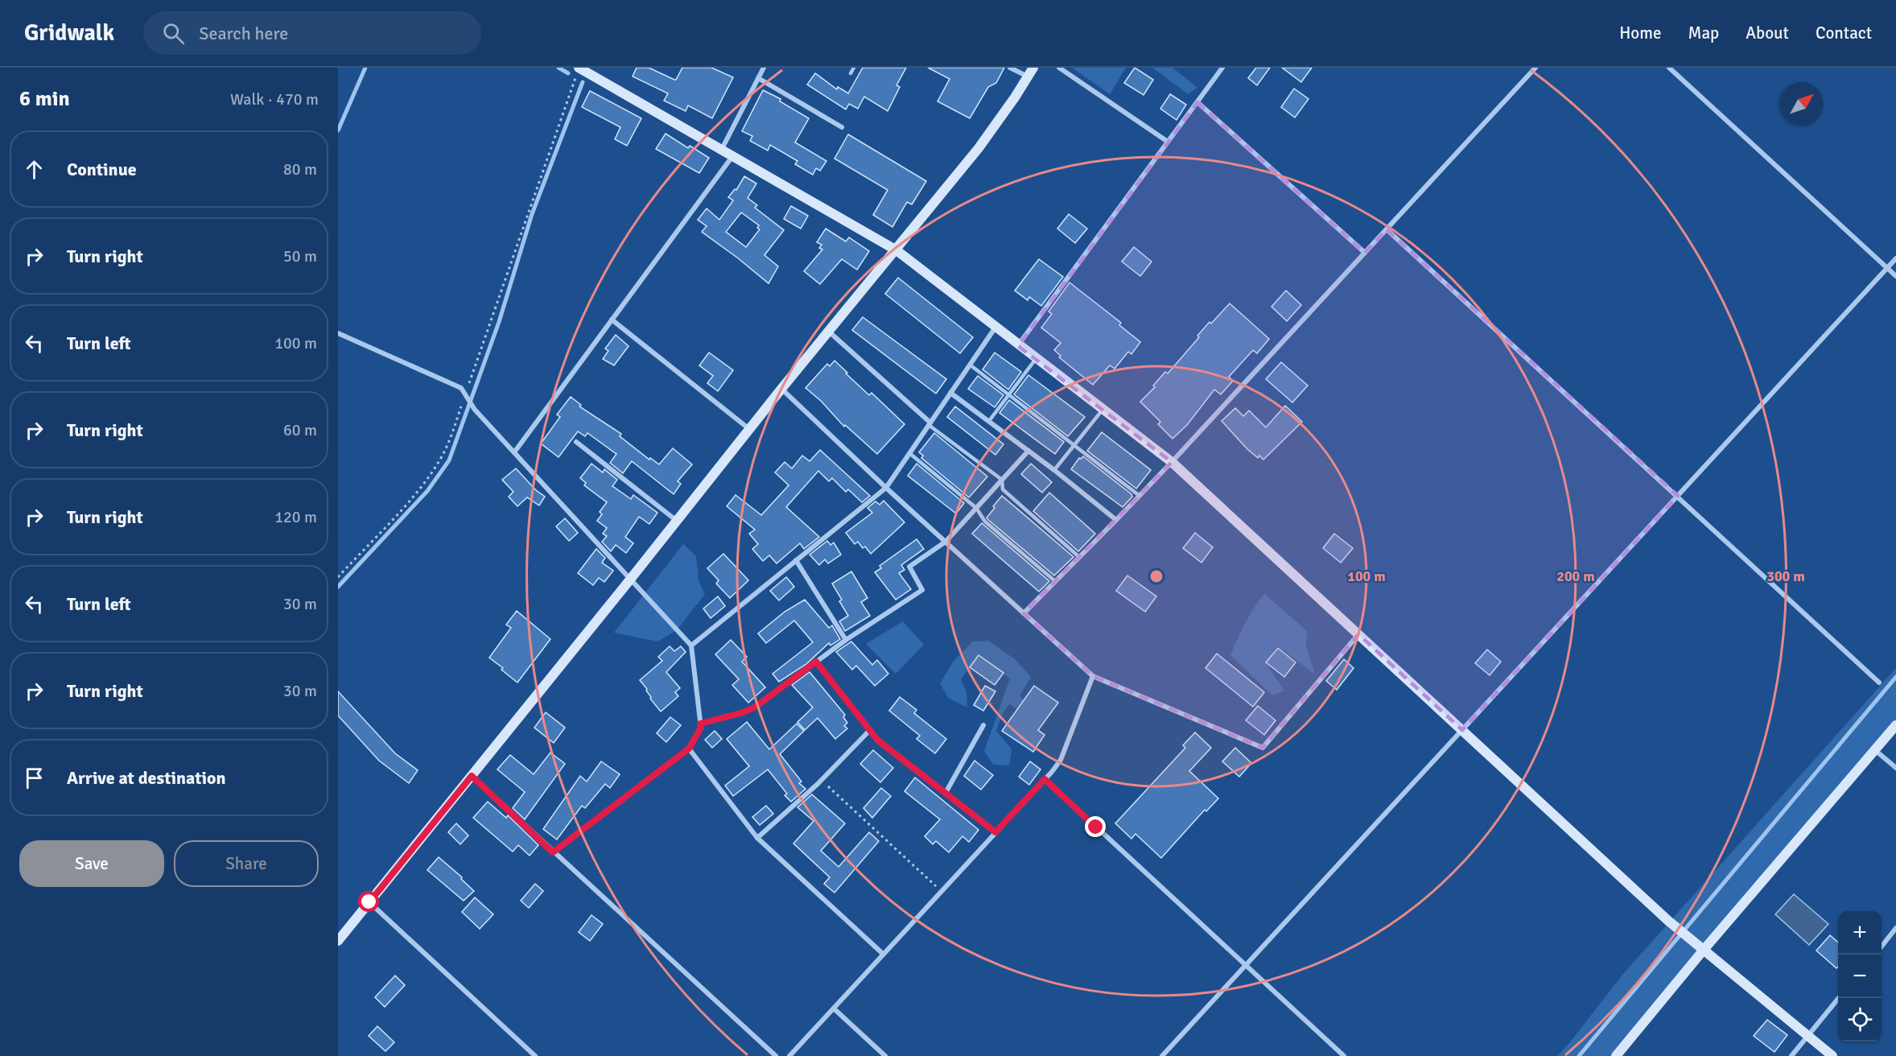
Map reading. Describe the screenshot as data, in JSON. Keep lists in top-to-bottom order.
{
  "north": "top right",
  "page": {
    "header": "Gridwalk",
    "search": "Search here",
    "nav": [
      "Home",
      "Map",
      "About",
      "Contact"
    ],
    "heading": ["6 min", "Walk · 470 m"],
    "list": [
      ["Continue", "80 m"],
      ["Turn right", "50 m"],
      ["Turn left", "100 m"],
      ["Turn right", "60 m"],
      ["Turn right", "120 m"],
      ["Turn left", "30 m"],
      ["Turn right", "30 m"],
      "Arrive at destination"
    ],
    "buttons": ["Save", "Share"],
    "map_buttons": ["+", "−"]
  },
  "rings": ["100 m", "200 m", "300 m"]
}
